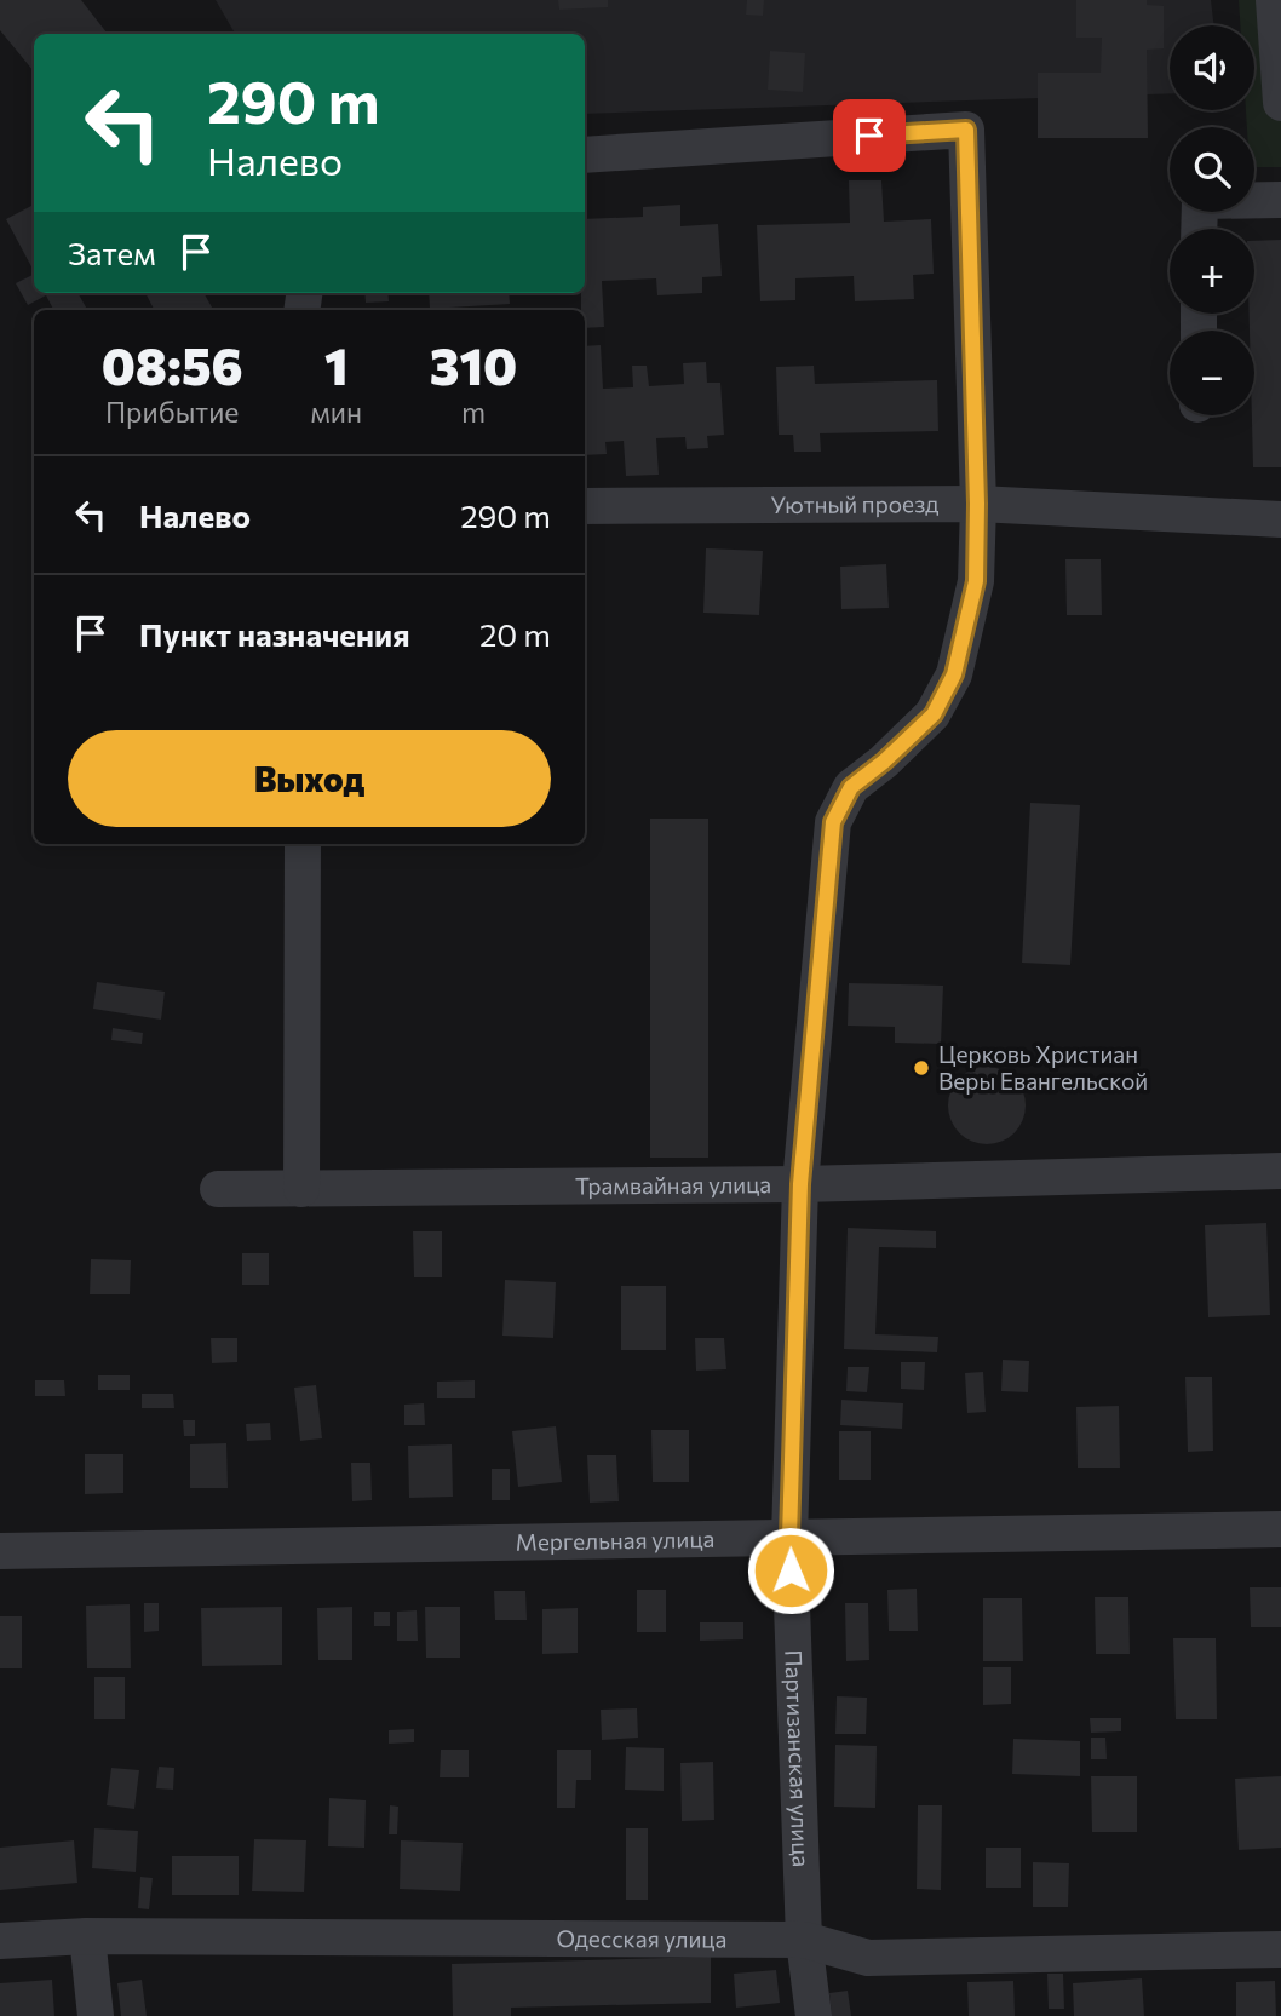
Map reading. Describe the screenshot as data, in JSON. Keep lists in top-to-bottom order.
{
  "streets": {
    "street": [
      "Уютный проезд",
      "Трамвайная улица",
      "Мергельная улица",
      "Партизанская улица",
      "Одесская улица"
    ]
  },
  "crossings": [
    ["Уютный проезд", "Партизанская улица"],
    ["Трамвайная улица", "Партизанская улица"],
    ["Мергельная улица", "Партизанская улица"],
    ["Партизанская улица", "Одесская улица"]
  ],
  "places": ["Церковь Христиан Веры Евангельской"],
  "page": {
    "map_buttons": ["+", "−"],
    "turn": ["290 m", "Налево"],
    "then": "Затем",
    "eta": [
      "08:56",
      "Прибытие",
      "1",
      "мин",
      "310",
      "m"
    ],
    "list": [
      {
        "name": "Налево",
        "value": "290 m"
      },
      {
        "name": "Пункт назначения",
        "value": "20 m"
      }
    ],
    "buttons": "Выход"
  }
}
